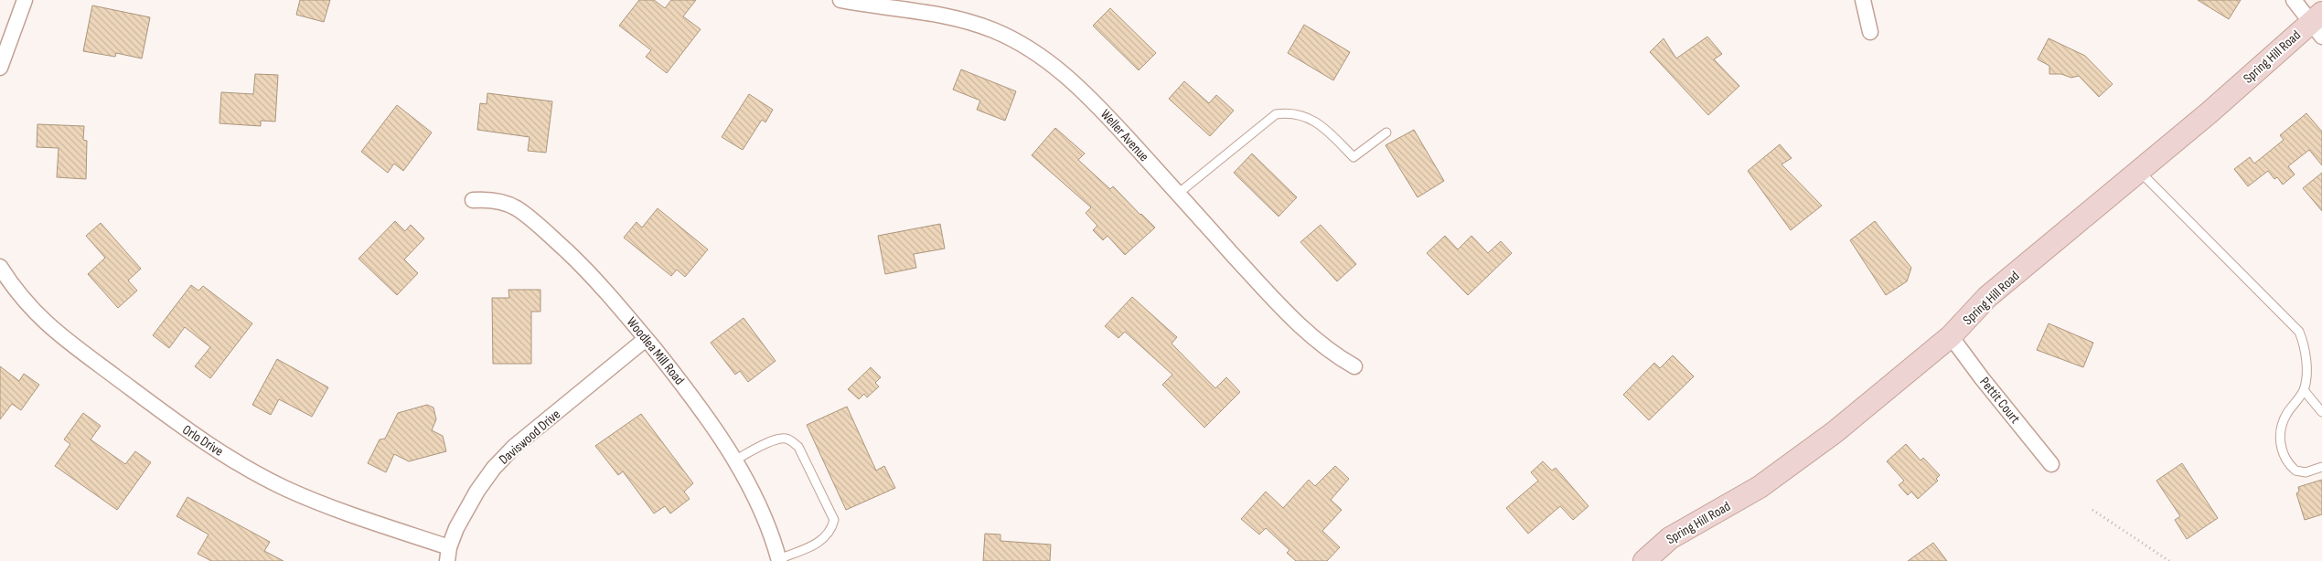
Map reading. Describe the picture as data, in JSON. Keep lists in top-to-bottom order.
{
  "streets": {
    "main road": ["Spring Hill Road"],
    "street": [
      "Weller Avenue",
      "Woodlea Mill Road",
      "Pettit Court",
      "Daviswood Drive",
      "Orlo Drive"
    ]
  },
  "crossings": [
    ["Spring Hill Road", "Pettit Court"],
    ["Woodlea Mill Road", "Daviswood Drive"],
    ["Daviswood Drive", "Orlo Drive"]
  ]
}
